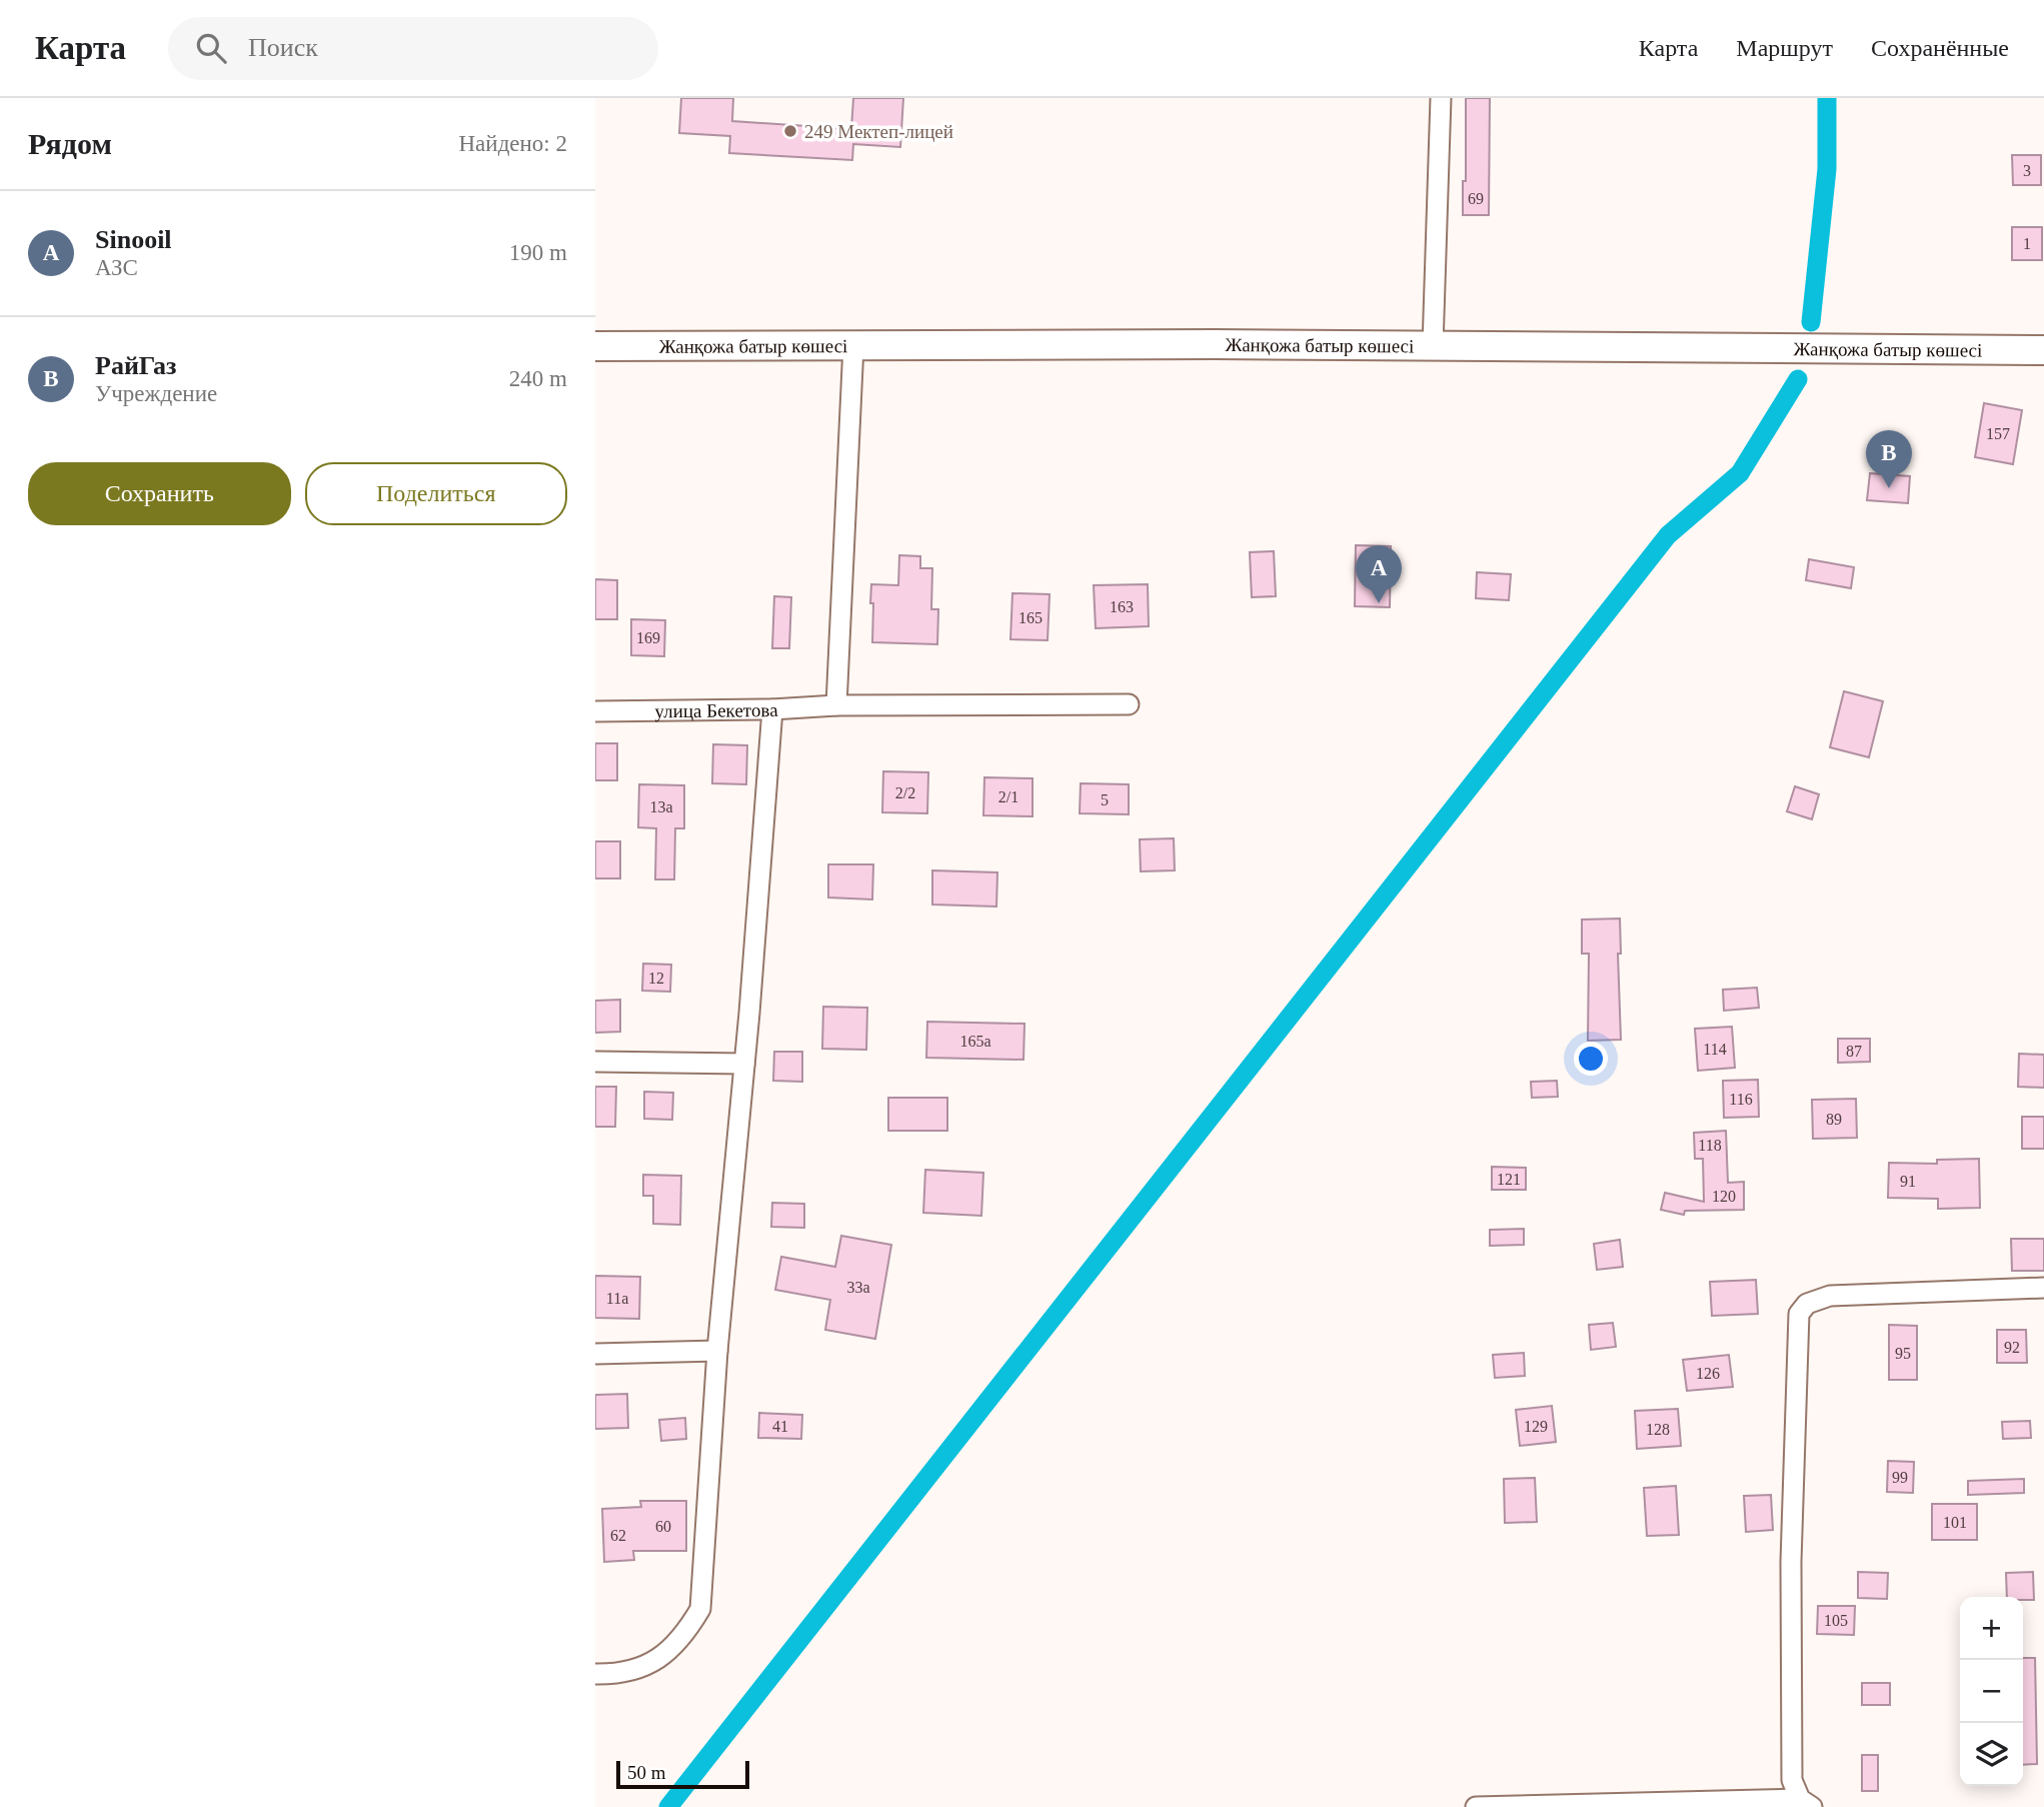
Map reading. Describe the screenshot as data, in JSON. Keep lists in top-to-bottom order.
{
  "streets": {
    "street": ["Жанқожа батыр көшесі", "улица Бекетова"]
  },
  "places": ["249 Мектеп-лицей"],
  "house_numbers": [
    "3",
    "69",
    "1",
    "157",
    "163",
    "165",
    "169",
    "2/2",
    "2/1",
    "5",
    "13а",
    "12",
    "165а",
    "114",
    "87",
    "116",
    "89",
    "118",
    "121",
    "91",
    "120",
    "33а",
    "11а",
    "92",
    "95",
    "126",
    "41",
    "129",
    "128",
    "99",
    "101",
    "60",
    "62",
    "105"
  ],
  "scale_bar": "50 m",
  "page": {
    "header": "Карта",
    "search": "Поиск",
    "nav": ["Карта", "Маршрут", "Сохранённые"],
    "heading": ["Рядом", "Найдено: 2"],
    "list": [
      {
        "mark": "A",
        "name": "Sinooil",
        "note": "АЗС",
        "value": "190 m"
      },
      {
        "mark": "B",
        "name": "РайГаз",
        "note": "Учреждение",
        "value": "240 m"
      }
    ],
    "pins": ["B", "A"],
    "buttons": ["Сохранить", "Поделиться"],
    "map_buttons": ["+", "−"],
    "scale": "50 m"
  }
}
